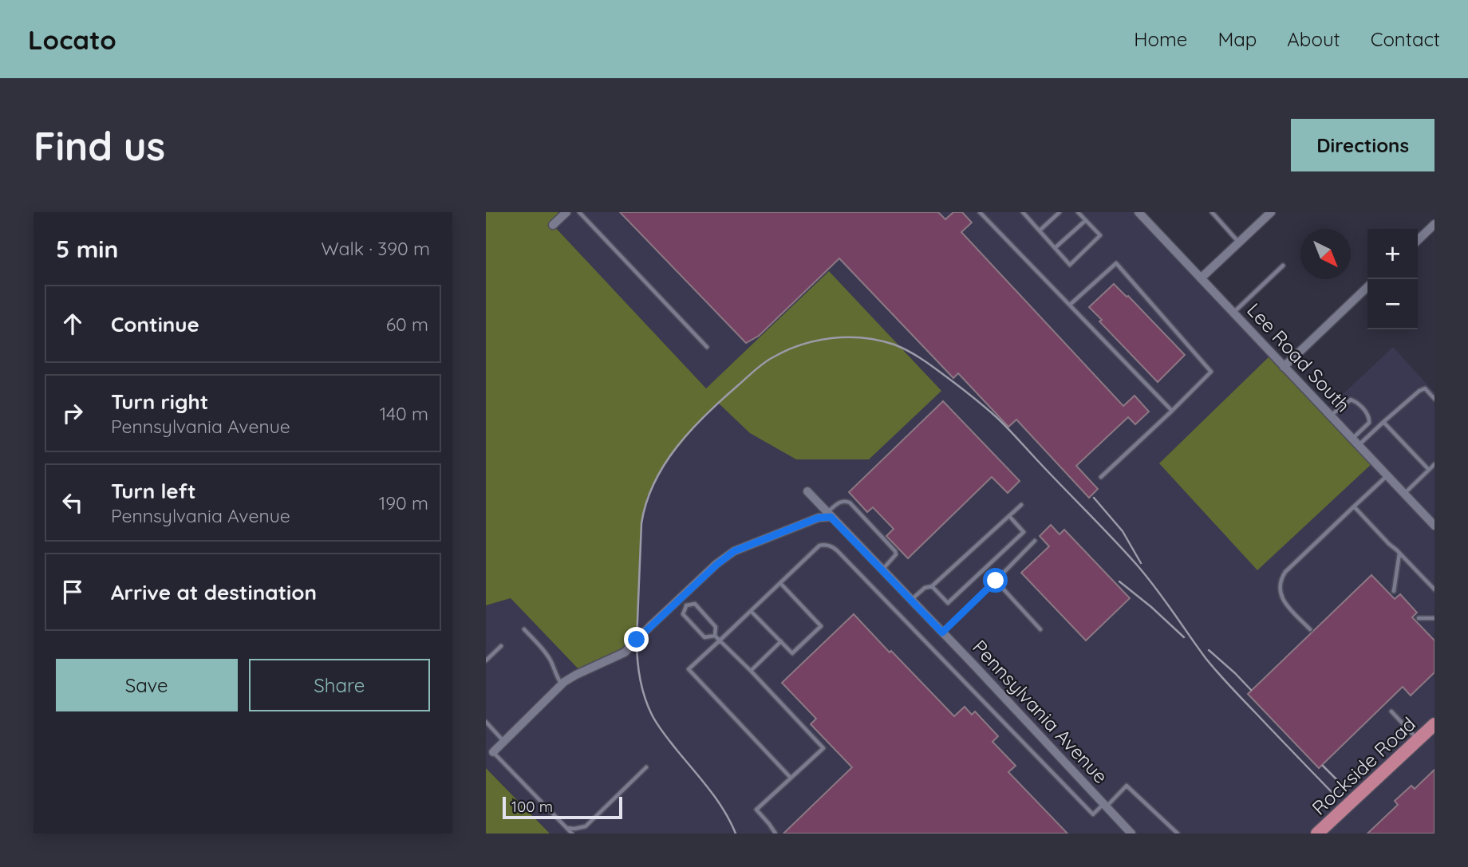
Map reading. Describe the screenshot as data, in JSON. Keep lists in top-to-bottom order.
{
  "streets": {
    "main road": ["Rockside Road"],
    "street": ["Lee Road South", "Pennsylvania Avenue"]
  },
  "scale_bar": "100 m",
  "north": "bottom right",
  "page": {
    "header": "Locato",
    "nav": [
      "Home",
      "Map",
      "About",
      "Contact"
    ],
    "buttons": [
      "Directions",
      ["Save", "Share"]
    ],
    "title": "Find us",
    "heading": ["5 min", "Walk · 390 m"],
    "map_buttons": ["+", "−"],
    "list": [
      ["Continue", "60 m"],
      ["Turn right", "Pennsylvania Avenue", "140 m"],
      ["Turn left", "Pennsylvania Avenue", "190 m"],
      "Arrive at destination"
    ],
    "scale": "100 m"
  }
}
